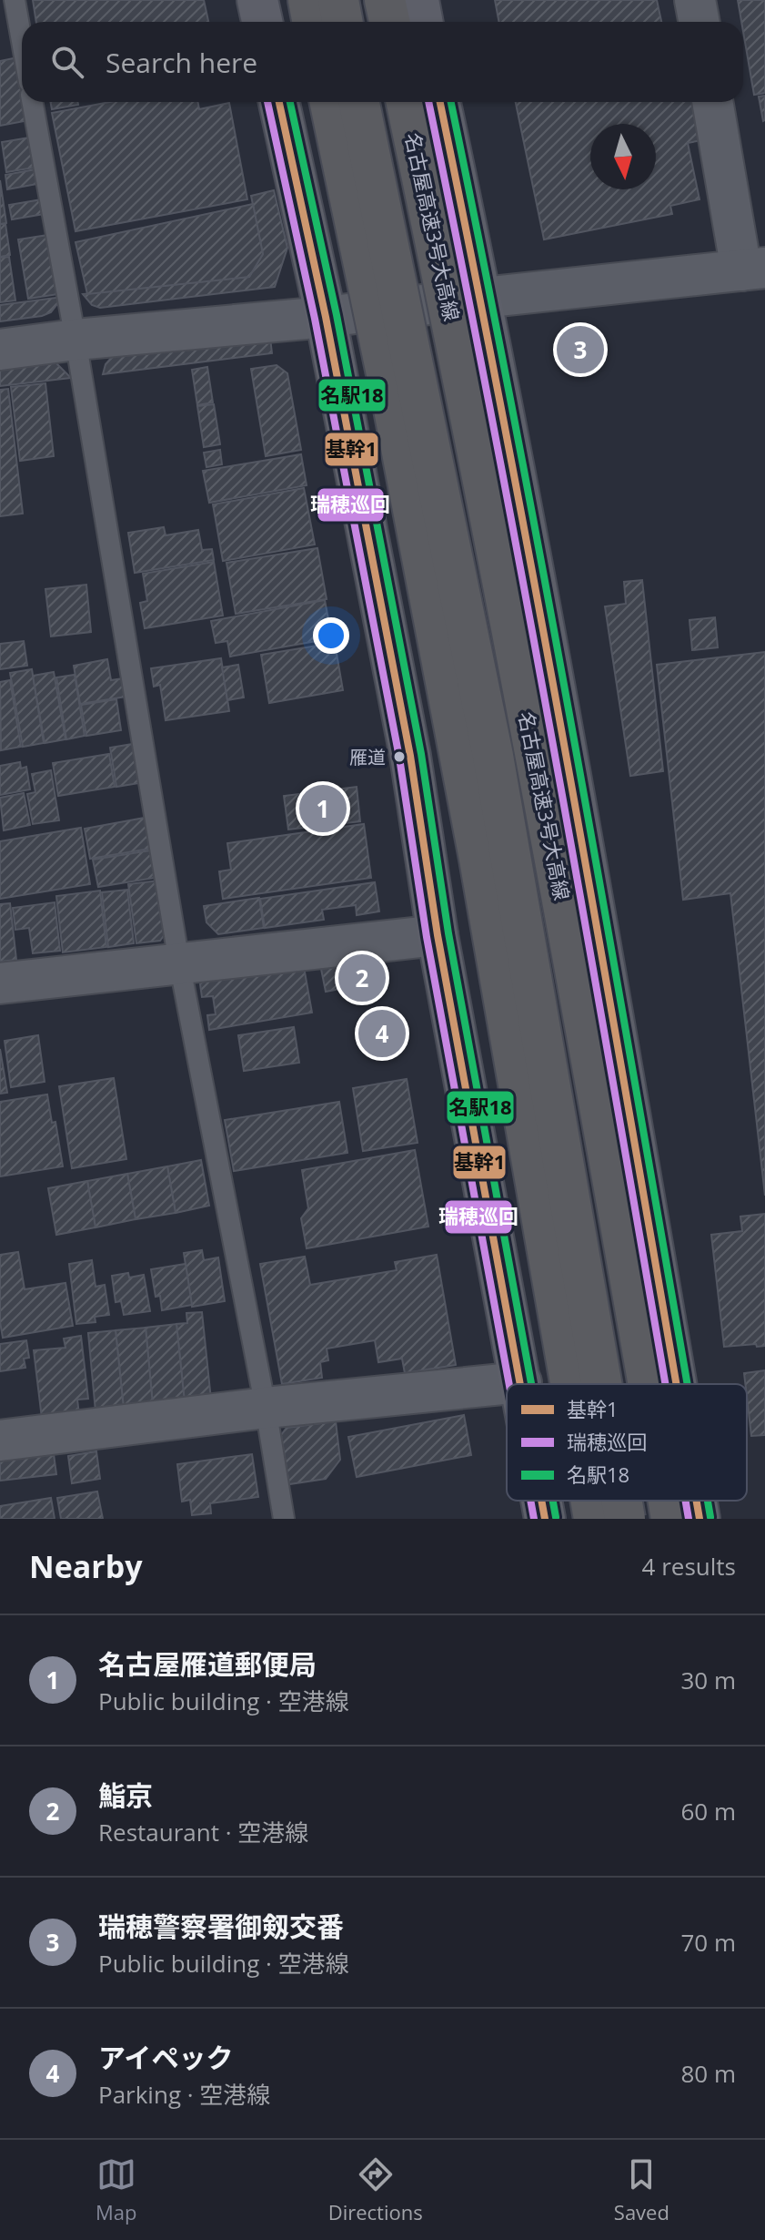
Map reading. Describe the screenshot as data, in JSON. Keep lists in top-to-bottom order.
{
  "streets": {
    "highway": ["名古屋高速3号大高線"]
  },
  "places": ["雁道"],
  "lines": ["transit line 基幹1", "transit line 瑞穂巡回", "transit line 名駅18"],
  "legend": ["基幹1", "瑞穂巡回", "名駅18"],
  "north": "bottom",
  "page": {
    "search": "Search here",
    "pins": [
      "3",
      "1",
      "2",
      "4"
    ],
    "heading": ["Nearby", "4 results"],
    "list": [
      {
        "mark": "1",
        "name": "名古屋雁道郵便局",
        "note": "Public building · 空港線",
        "value": "30 m"
      },
      {
        "mark": "2",
        "name": "鮨京",
        "note": "Restaurant · 空港線",
        "value": "60 m"
      },
      {
        "mark": "3",
        "name": "瑞穂警察署御剱交番",
        "note": "Public building · 空港線",
        "value": "70 m"
      },
      {
        "mark": "4",
        "name": "アイペック",
        "note": "Parking · 空港線",
        "value": "80 m"
      }
    ],
    "nav": ["Map", "Directions", "Saved"]
  }
}
